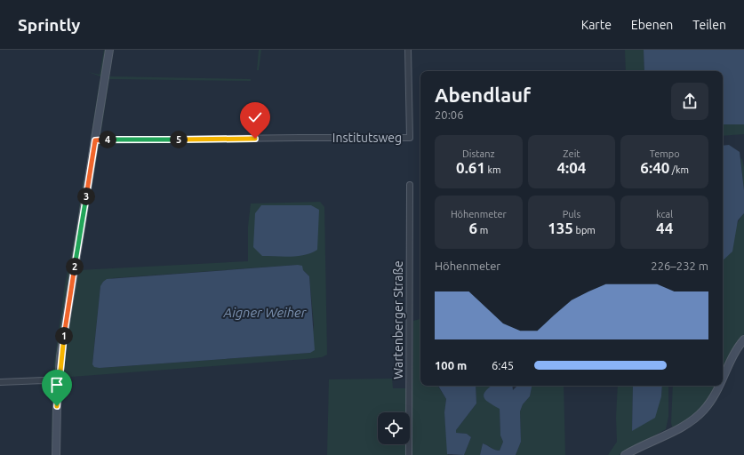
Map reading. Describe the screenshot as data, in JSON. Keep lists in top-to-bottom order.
{
  "streets": {
    "street": ["Institutsweg", "Wartenberger Straße"]
  },
  "water": ["Aigner Weiher"],
  "page": {
    "header": "Sprintly",
    "nav": ["Karte", "Ebenen", "Teilen"],
    "heading": ["Abendlauf", "20:06"],
    "pins": [
      "4",
      "5",
      "3",
      "2",
      "1"
    ],
    "stats": [
      ["Distanz", "0.61 km"],
      ["Zeit", "4:04"],
      ["Tempo", "6:40 /km"],
      ["Höhenmeter", "6 m"],
      ["Puls", "135 bpm"],
      ["kcal", "44"]
    ],
    "chart": ["Höhenmeter", "226–232 m"],
    "list": [
      {
        "name": "100 m",
        "note": "6:45"
      }
    ]
  }
}
